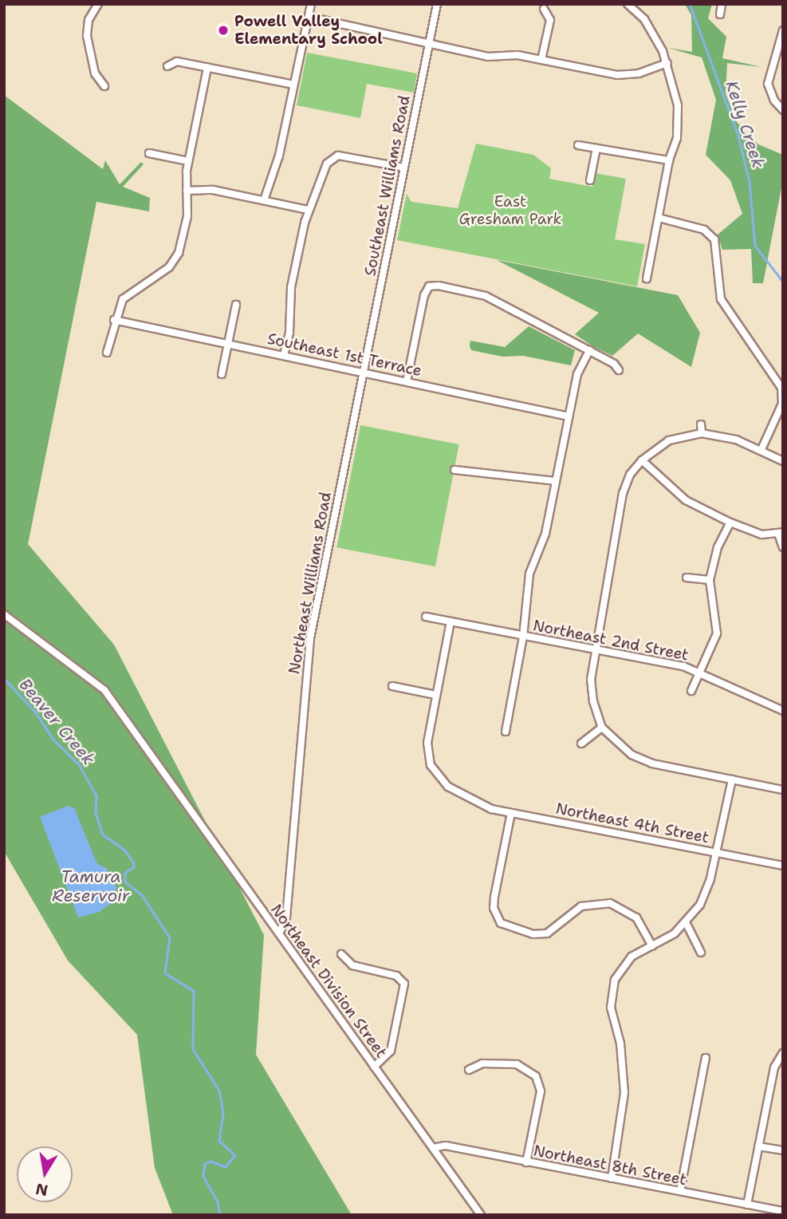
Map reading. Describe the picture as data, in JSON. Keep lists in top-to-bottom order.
{
  "streets": {
    "street": [
      "Southeast Williams Road",
      "Southeast 1st Terrace",
      "Northeast Williams Road",
      "Northeast 2nd Street",
      "Northeast 4th Street",
      "Northeast Division Street",
      "Northeast 8th Street"
    ]
  },
  "crossings": [
    ["Southeast Williams Road", "Southeast 1st Terrace"],
    ["Southeast Williams Road", "Northeast Williams Road"],
    ["Southeast 1st Terrace", "Northeast Williams Road"],
    ["Northeast Williams Road", "Northeast Division Street"],
    ["Northeast 2nd Street", "Northeast 4th Street"],
    ["Northeast Division Street", "Northeast 8th Street"]
  ],
  "water": ["Kelly Creek", "Beaver Creek", "Tamura Reservoir"],
  "parks": ["East Gresham Park"],
  "places": ["Powell Valley Elementary School"],
  "north": "bottom"
}
